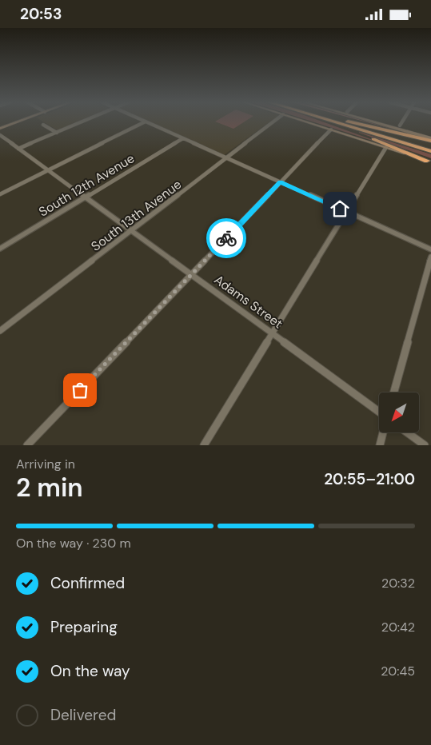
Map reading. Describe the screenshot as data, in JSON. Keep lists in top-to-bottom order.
{
  "streets": {
    "street": ["South 12th Avenue", "South 13th Avenue", "Adams Street"]
  },
  "crossings": [
    ["South 12th Avenue", "Adams Street"],
    ["South 13th Avenue", "Adams Street"]
  ],
  "north": "bottom left",
  "page": {
    "status": "20:53",
    "heading": ["2 min", "Arriving in", "20:55–21:00"],
    "bar": "On the way · 230 m",
    "list": [
      ["Confirmed", "20:32"],
      ["Preparing", "20:42"],
      ["On the way", "20:45"],
      "Delivered"
    ]
  }
}
